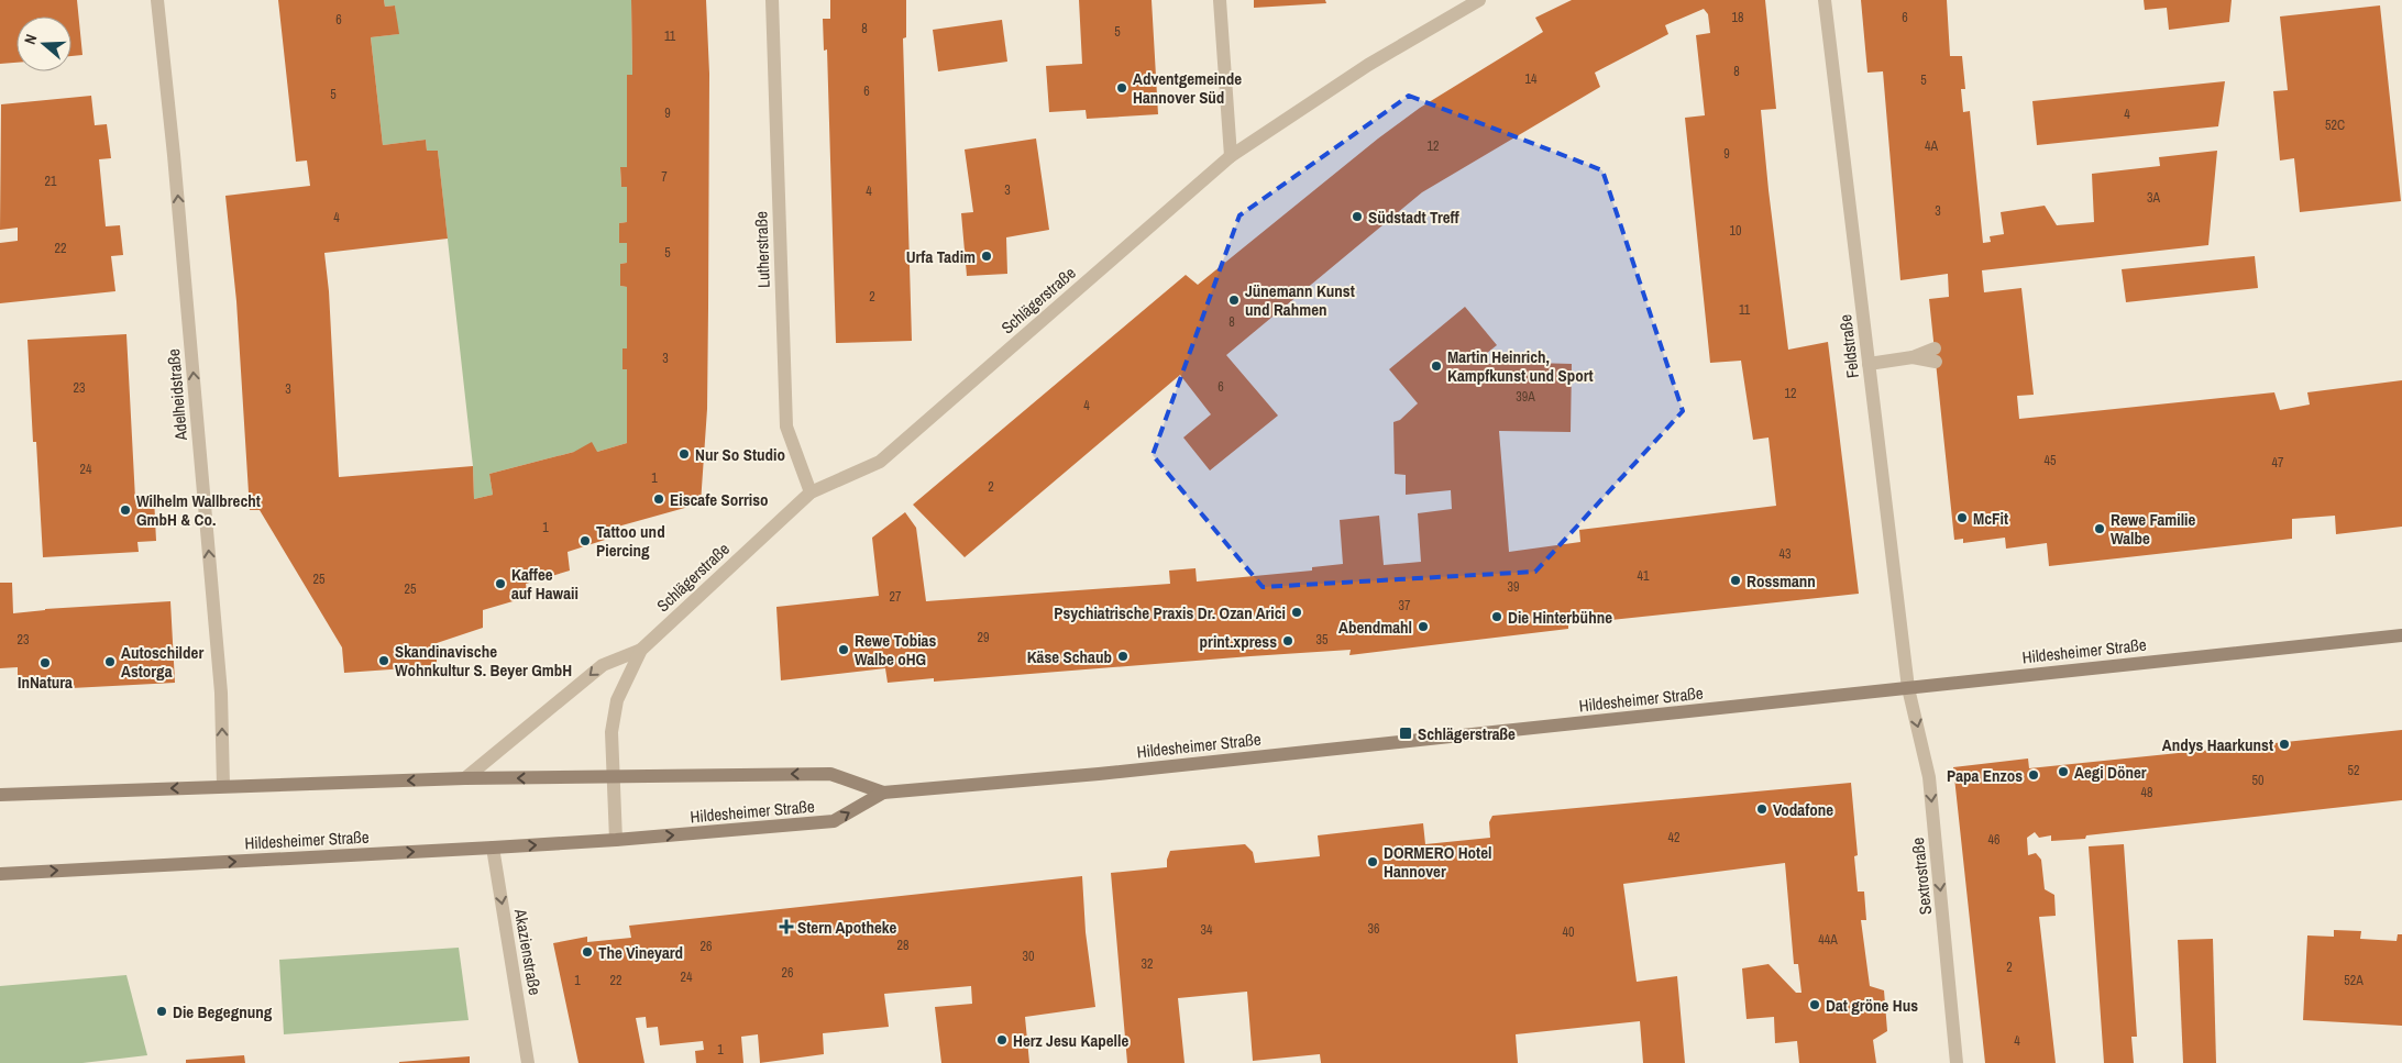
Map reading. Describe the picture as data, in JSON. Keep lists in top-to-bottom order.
{
  "streets": {
    "main road": ["Hildesheimer Straße"],
    "street": [
      "Lutherstraße",
      "Schlägerstraße",
      "Feldstraße",
      "Adelheidstraße",
      "Sextrostraße",
      "Akazienstraße"
    ]
  },
  "crossings": [
    ["Lutherstraße", "Schlägerstraße"],
    ["Schlägerstraße", "Hildesheimer Straße"],
    ["Feldstraße", "Hildesheimer Straße"],
    ["Feldstraße", "Sextrostraße"],
    ["Adelheidstraße", "Hildesheimer Straße"],
    ["Hildesheimer Straße", "Sextrostraße"],
    ["Hildesheimer Straße", "Akazienstraße"]
  ],
  "one_way": ["Adelheidstraße", "Sextrostraße", "Akazienstraße"],
  "places": {
    "other": [
      "Adventgemeinde Hannover Süd",
      "Südstadt Treff",
      "Urfa Tadim",
      "Jünemann Kunst und Rahmen",
      "Martin Heinrich, Kampfkunst und Sport",
      "Nur So Studio",
      "Eiscafe Sorriso",
      "Wilhelm Wallbrecht GmbH & Co.",
      "McFit",
      "Rewe Familie Walbe",
      "Tattoo und Piercing",
      "Rossmann",
      "Kaffee auf Hawaii",
      "Psychiatrische Praxis Dr. Ozan Arici",
      "Die Hinterbühne",
      "Abendmahl",
      "print.xpress",
      "Rewe Tobias Walbe oHG",
      "Käse Schaub",
      "Skandinavische Wohnkultur S. Beyer GmbH",
      "Autoschilder Astorga",
      "InNatura",
      "Andys Haarkunst",
      "Aegi Döner",
      "Papa Enzos",
      "Vodafone",
      "DORMERO Hotel Hannover",
      "The Vineyard",
      "Dat gröne Hus",
      "Die Begegnung",
      "Herz Jesu Kapelle"
    ],
    "transit": ["Schlägerstraße"],
    "health": ["Stern Apotheke"]
  },
  "house_numbers": [
    "18",
    "6",
    "6",
    "8",
    "5",
    "11",
    "8",
    "14",
    "5",
    "6",
    "5",
    "9",
    "4",
    "52C",
    "12",
    "4A",
    "9",
    "7",
    "21",
    "3",
    "4",
    "3A",
    "3",
    "4",
    "10",
    "22",
    "5",
    "2",
    "11",
    "8",
    "3",
    "6",
    "23",
    "3",
    "12",
    "39A",
    "4",
    "45",
    "47",
    "24",
    "1",
    "2",
    "1",
    "43",
    "41",
    "25",
    "39",
    "25",
    "27",
    "37",
    "29",
    "23",
    "35",
    "52",
    "50",
    "48",
    "42",
    "46",
    "36",
    "34",
    "40",
    "44A",
    "28",
    "26",
    "30",
    "32",
    "2",
    "26",
    "24",
    "1",
    "22",
    "52A",
    "4",
    "1"
  ],
  "north": "left"
}
